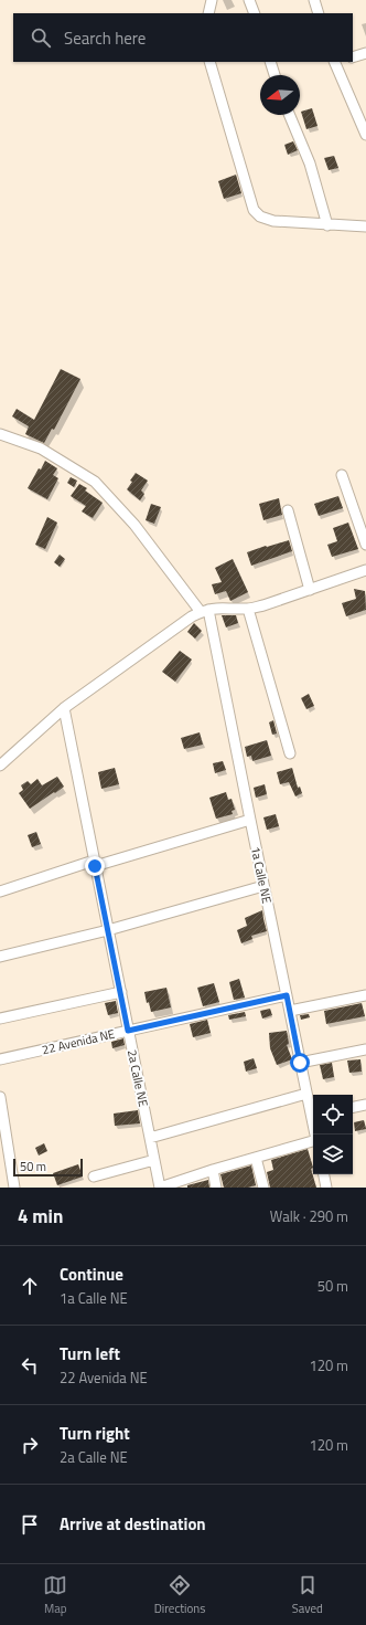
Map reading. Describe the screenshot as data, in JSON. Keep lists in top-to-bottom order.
{
  "streets": {
    "street": ["1a Calle NE", "22 Avenida NE", "2a Calle NE"]
  },
  "crossings": [
    ["1a Calle NE", "22 Avenida NE"],
    ["22 Avenida NE", "2a Calle NE"]
  ],
  "scale_bar": "50 m",
  "north": "left",
  "page": {
    "search": "Search here",
    "scale": "50 m",
    "heading": ["4 min", "Walk · 290 m"],
    "list": [
      ["Continue", "1a Calle NE", "50 m"],
      ["Turn left", "22 Avenida NE", "120 m"],
      ["Turn right", "2a Calle NE", "120 m"],
      "Arrive at destination"
    ],
    "nav": ["Map", "Directions", "Saved"]
  }
}
